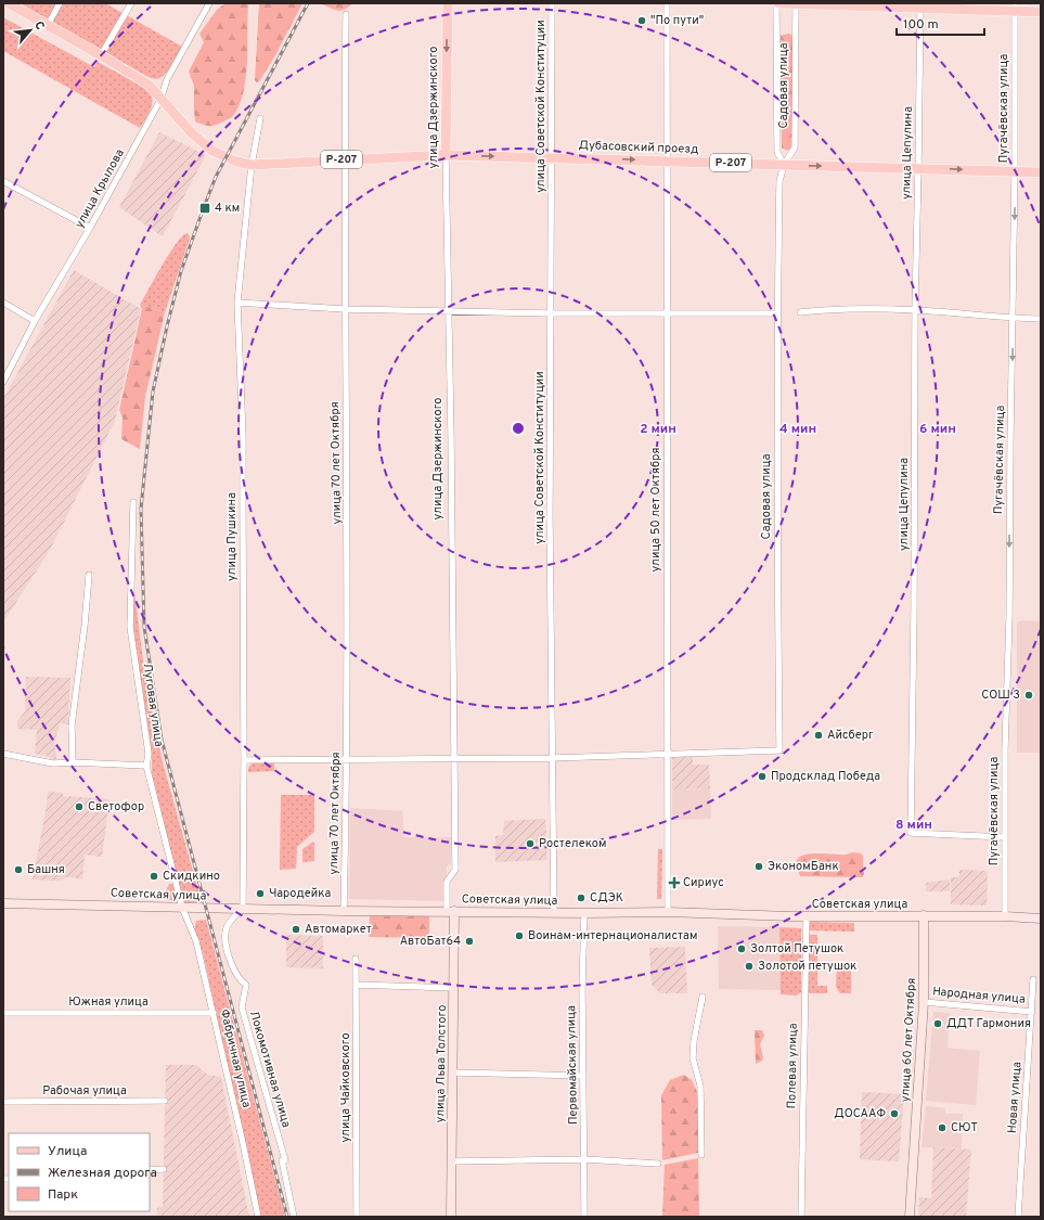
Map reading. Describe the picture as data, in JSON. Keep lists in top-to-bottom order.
{
  "streets": {
    "main road": [
      "улица Дзержинского",
      "Дубасовский проезд",
      "Р-207",
      "Советская улица",
      "улица 60 лет Октября",
      "улица Льва Толстого"
    ],
    "street": [
      "Садовая улица",
      "улица Советской Конституции",
      "Пугачёвская улица",
      "улица Цепулина",
      "улица Крылова",
      "улица 70 лет Октября",
      "улица 50 лет Октября",
      "улица Пушкина",
      "Луговая улица",
      "Народная улица",
      "Южная улица",
      "Фабричная улица",
      "Первомайская улица",
      "Полевая улица",
      "Локомотивная улица",
      "улица Чайковского",
      "Рабочая улица",
      "Новая улица"
    ]
  },
  "crossings": [
    ["Садовая улица", "Дубасовский проезд"],
    ["Садовая улица", "улица 50 лет Октября"],
    ["улица Советской Конституции", "Дубасовский проезд"],
    ["улица Советской Конституции", "Советская улица"],
    ["улица Дзержинского", "Дубасовский проезд"],
    ["улица Дзержинского", "Советская улица"],
    ["улица Дзержинского", "улица Льва Толстого"],
    ["Пугачёвская улица", "Дубасовский проезд"],
    ["Пугачёвская улица", "улица Цепулина"],
    ["Пугачёвская улица", "Советская улица"],
    ["Дубасовский проезд", "улица Цепулина"],
    ["Дубасовский проезд", "Р-207"],
    ["Дубасовский проезд", "улица Крылова"],
    ["Дубасовский проезд", "улица 70 лет Октября"],
    ["Дубасовский проезд", "улица 50 лет Октября"],
    ["Дубасовский проезд", "улица Пушкина"],
    ["Р-207", "улица Крылова"],
    ["улица 70 лет Октября", "Советская улица"],
    ["улица 50 лет Октября", "Советская улица"],
    ["улица Пушкина", "Советская улица"],
    ["улица Пушкина", "Локомотивная улица"],
    ["Луговая улица", "Советская улица"],
    ["Луговая улица", "Фабричная улица"],
    ["Советская улица", "улица 60 лет Октября"],
    ["Советская улица", "Фабричная улица"],
    ["Советская улица", "улица Льва Толстого"],
    ["Советская улица", "Первомайская улица"],
    ["Советская улица", "Полевая улица"],
    ["Советская улица", "Локомотивная улица"],
    ["Народная улица", "улица 60 лет Октября"],
    ["Народная улица", "Новая улица"],
    ["Южная улица", "Фабричная улица"]
  ],
  "one_way": ["Пугачёвская улица", "Дубасовский проезд"],
  "places": {
    "other": [
      "\"По пути\"",
      "СОШ 3",
      "Айсберг",
      "Продсклад Победа",
      "Светофор",
      "Ростелеком",
      "ЭкономБанк",
      "Башня",
      "Скидкино",
      "Чародейка",
      "СДЭК",
      "Автомаркет",
      "Воинам-интернационалистам",
      "АвтоБат64",
      "Золтой Петушок",
      "Золотой петушок",
      "ДДТ Гармония",
      "ДОСААФ",
      "СЮТ"
    ],
    "transit": ["4 км"],
    "health": ["Сириус"]
  },
  "legend": ["Улица", "Железная дорога", "Парк"],
  "scale_bar": "100 m",
  "north": "top right",
  "rings": [
    "2 мин",
    "4 мин",
    "6 мин",
    "8 мин"
  ]
}
